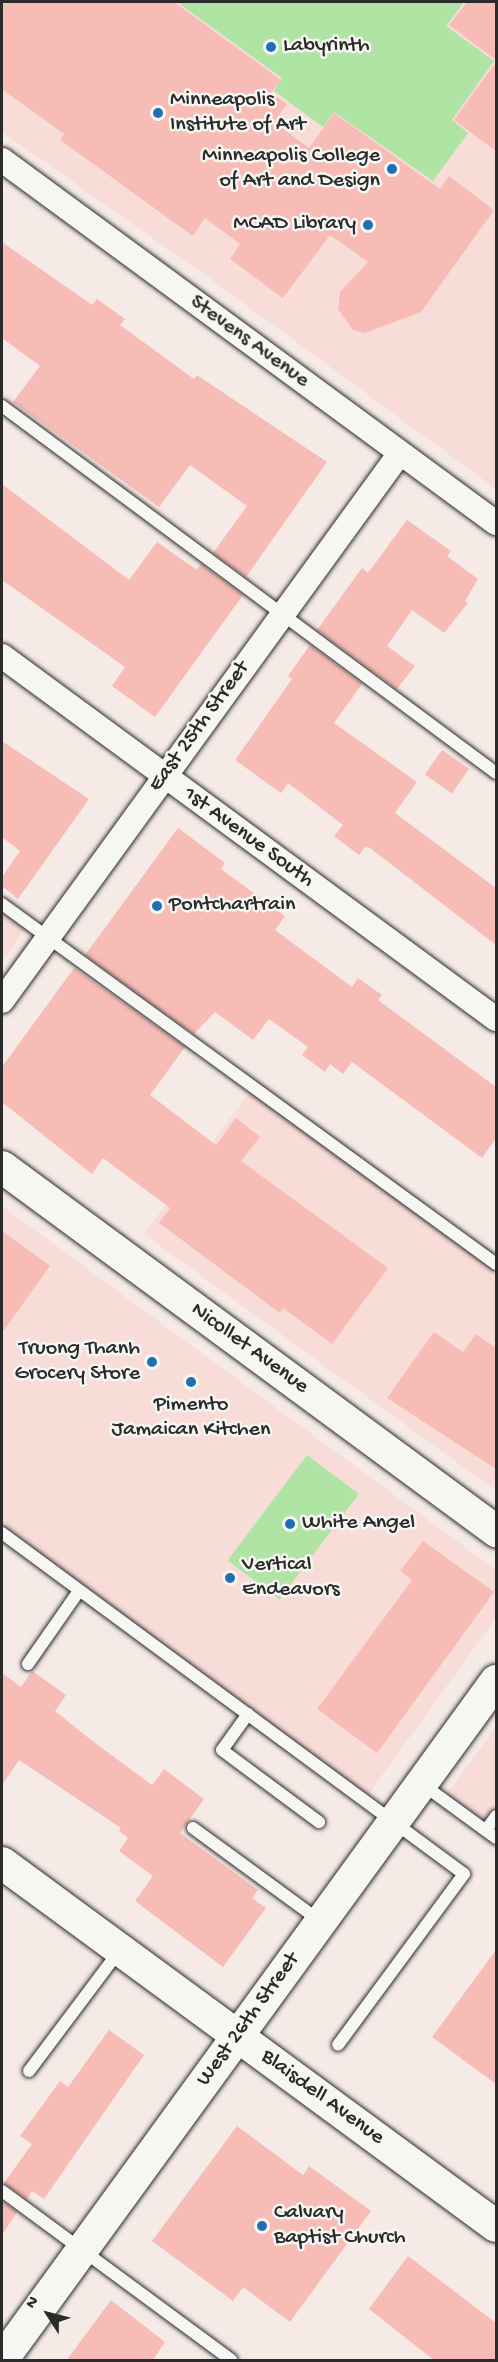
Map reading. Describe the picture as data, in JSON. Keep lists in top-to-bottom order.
{
  "streets": {
    "street": [
      "Stevens Avenue",
      "East 25th Street",
      "1st Avenue South",
      "Nicollet Avenue",
      "West 26th Street",
      "Blaisdell Avenue"
    ]
  },
  "crossings": [
    ["Stevens Avenue", "East 25th Street"],
    ["East 25th Street", "1st Avenue South"],
    ["West 26th Street", "Blaisdell Avenue"]
  ],
  "places": [
    "Labyrinth",
    "Minneapolis Institute of Art",
    "Minneapolis College of Art and Design",
    "MCAD Library",
    "Pontchartrain",
    "Truong Thanh Grocery Store",
    "Pimento Jamaican Kitchen",
    "White Angel",
    "Vertical Endeavors",
    "Calvary Baptist Church"
  ],
  "north": "top left"
}
